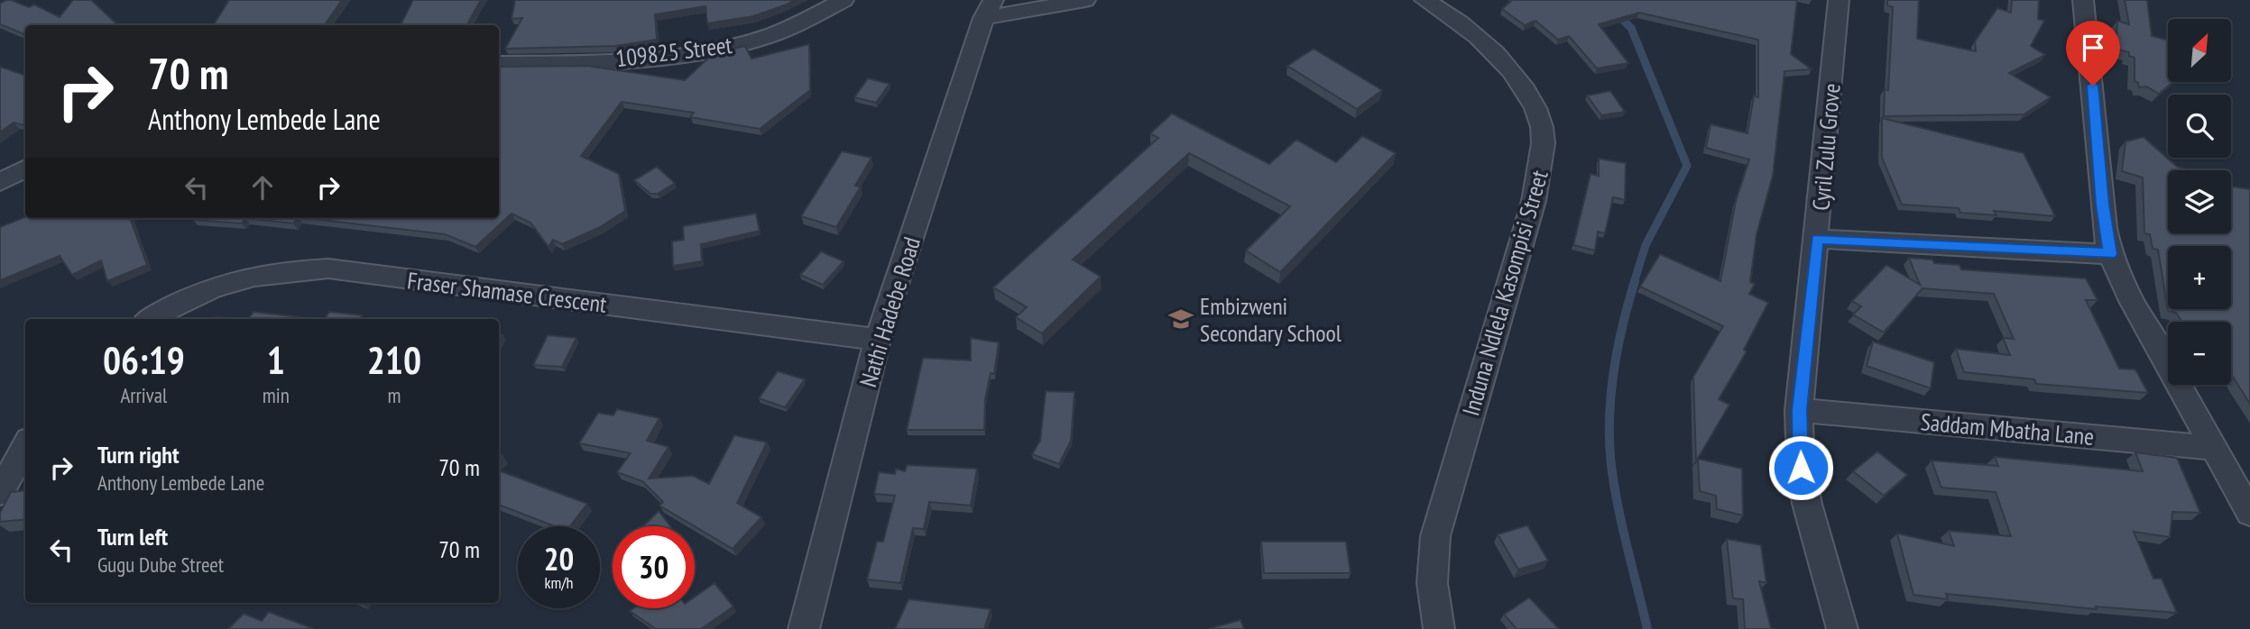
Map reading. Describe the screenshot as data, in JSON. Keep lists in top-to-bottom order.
{
  "streets": {
    "street": [
      "109825 Street",
      "Cyril Zulu Grove",
      "Fraser Shamase Crescent",
      "Induna Ndlela Kasompisi Street",
      "Nathi Hadebe Road",
      "Saddam Mbatha Lane"
    ]
  },
  "crossings": [
    ["Cyril Zulu Grove", "Saddam Mbatha Lane"],
    ["Fraser Shamase Crescent", "Nathi Hadebe Road"]
  ],
  "places": {
    "school or university": ["Embizweni Secondary School"]
  },
  "north": "top right",
  "page": {
    "map_buttons": ["+", "−"],
    "turn": ["70 m", "Anthony Lembede Lane"],
    "eta": [
      "06:19",
      "Arrival",
      "1",
      "min",
      "210",
      "m"
    ],
    "list": [
      {
        "name": "Turn right",
        "note": "Anthony Lembede Lane",
        "value": "70 m"
      },
      {
        "name": "Turn left",
        "note": "Gugu Dube Street",
        "value": "70 m"
      }
    ],
    "speed": "20 km/h",
    "limit": "30"
  }
}
